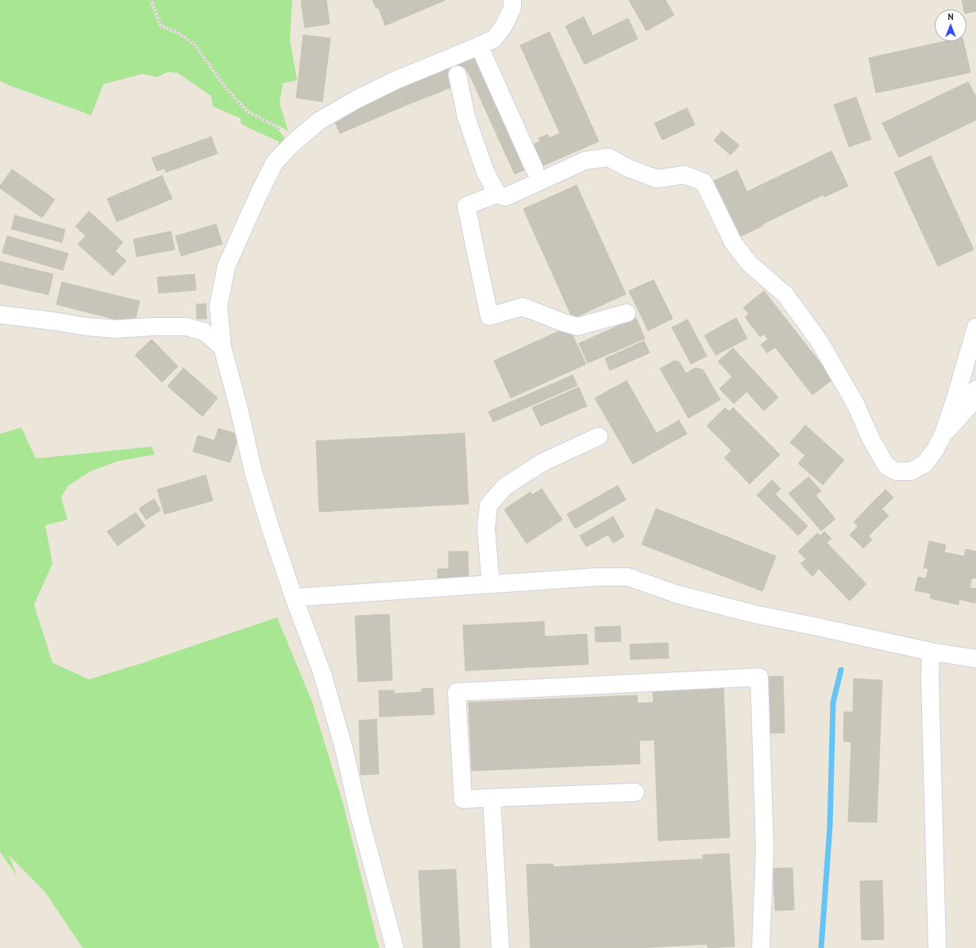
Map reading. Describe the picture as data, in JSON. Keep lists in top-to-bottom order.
{
  "north": "top"
}
